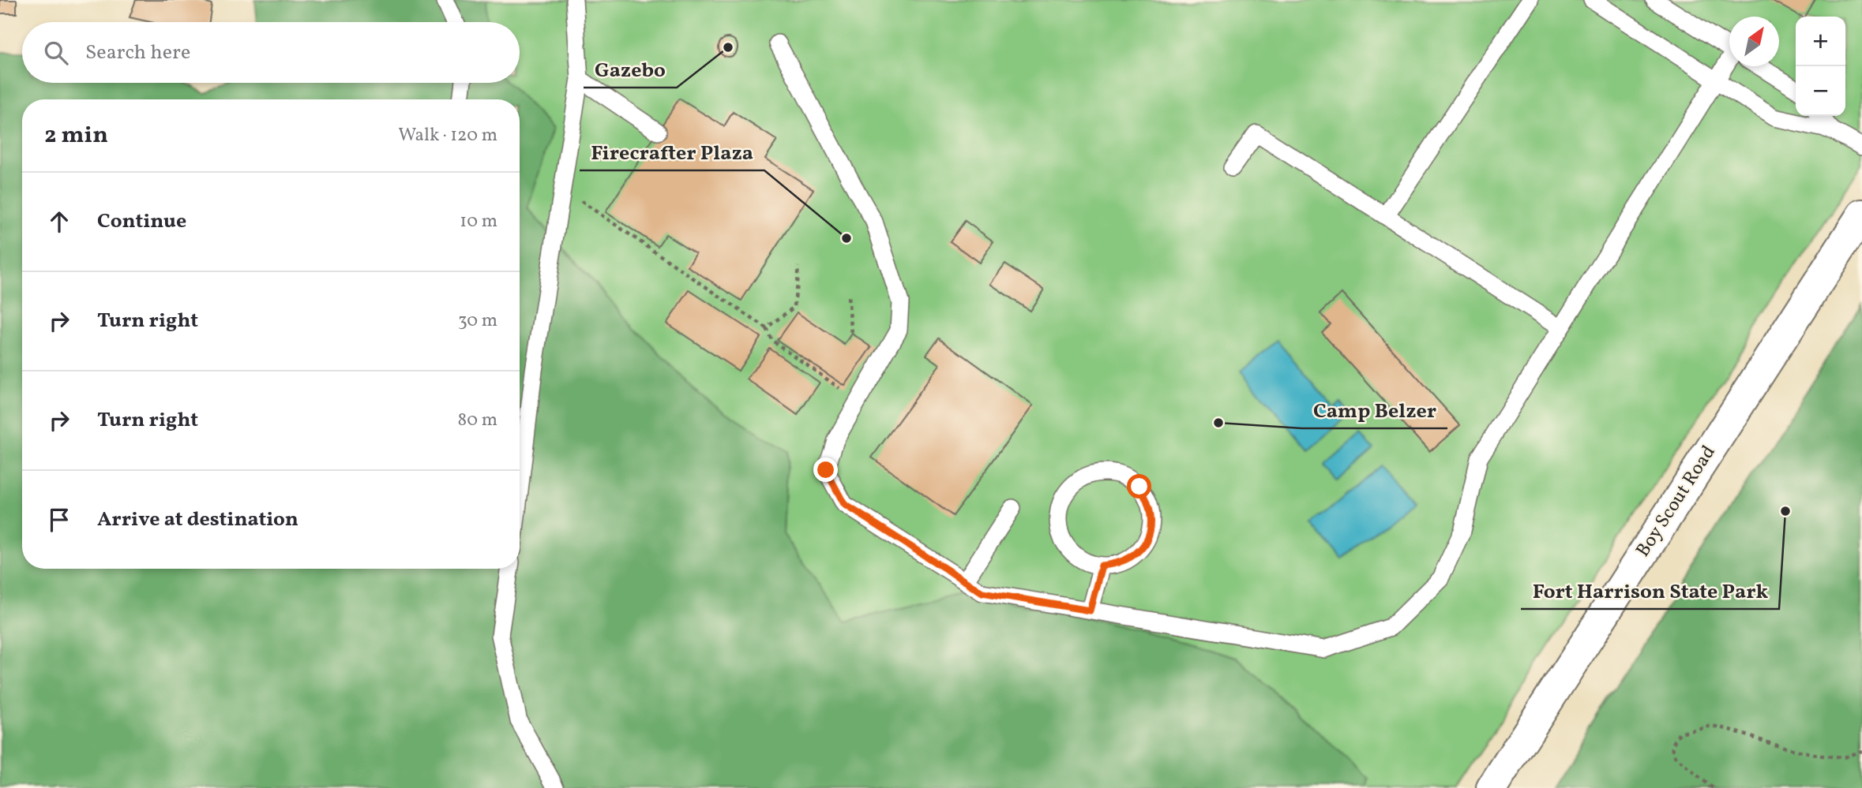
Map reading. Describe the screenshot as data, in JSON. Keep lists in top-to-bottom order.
{
  "streets": {
    "street": ["Boy Scout Road"]
  },
  "places": [
    "Gazebo",
    "Firecrafter Plaza",
    "Camp Belzer",
    "Fort Harrison State Park"
  ],
  "north": "top right",
  "page": {
    "map_buttons": ["+", "−"],
    "search": "Search here",
    "heading": ["2 min", "Walk · 120 m"],
    "list": [
      ["Continue", "10 m"],
      ["Turn right", "30 m"],
      ["Turn right", "80 m"],
      "Arrive at destination"
    ]
  }
}
